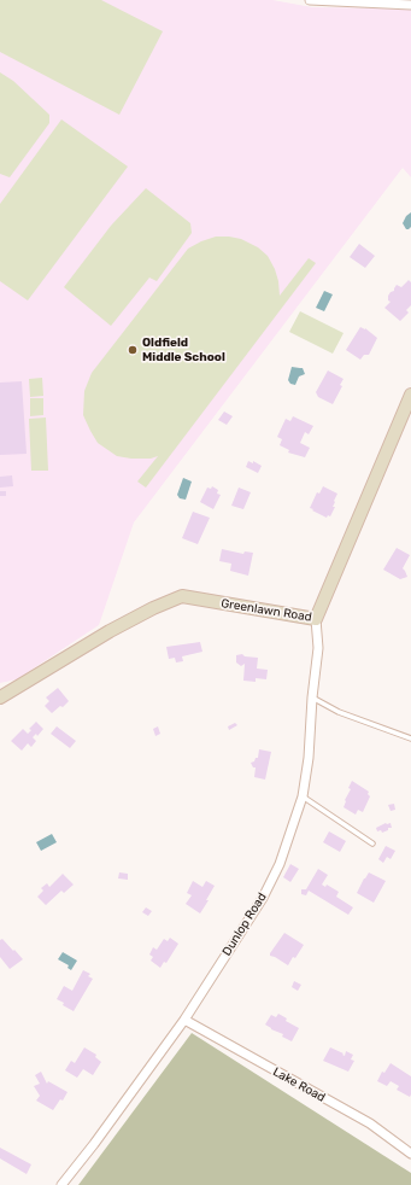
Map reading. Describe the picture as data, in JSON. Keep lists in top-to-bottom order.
{
  "streets": {
    "main road": ["Greenlawn Road"],
    "street": ["Dunlop Road", "Lake Road"]
  },
  "crossings": [
    ["Greenlawn Road", "Dunlop Road"],
    ["Dunlop Road", "Lake Road"]
  ],
  "places": ["Oldfield Middle School"]
}
